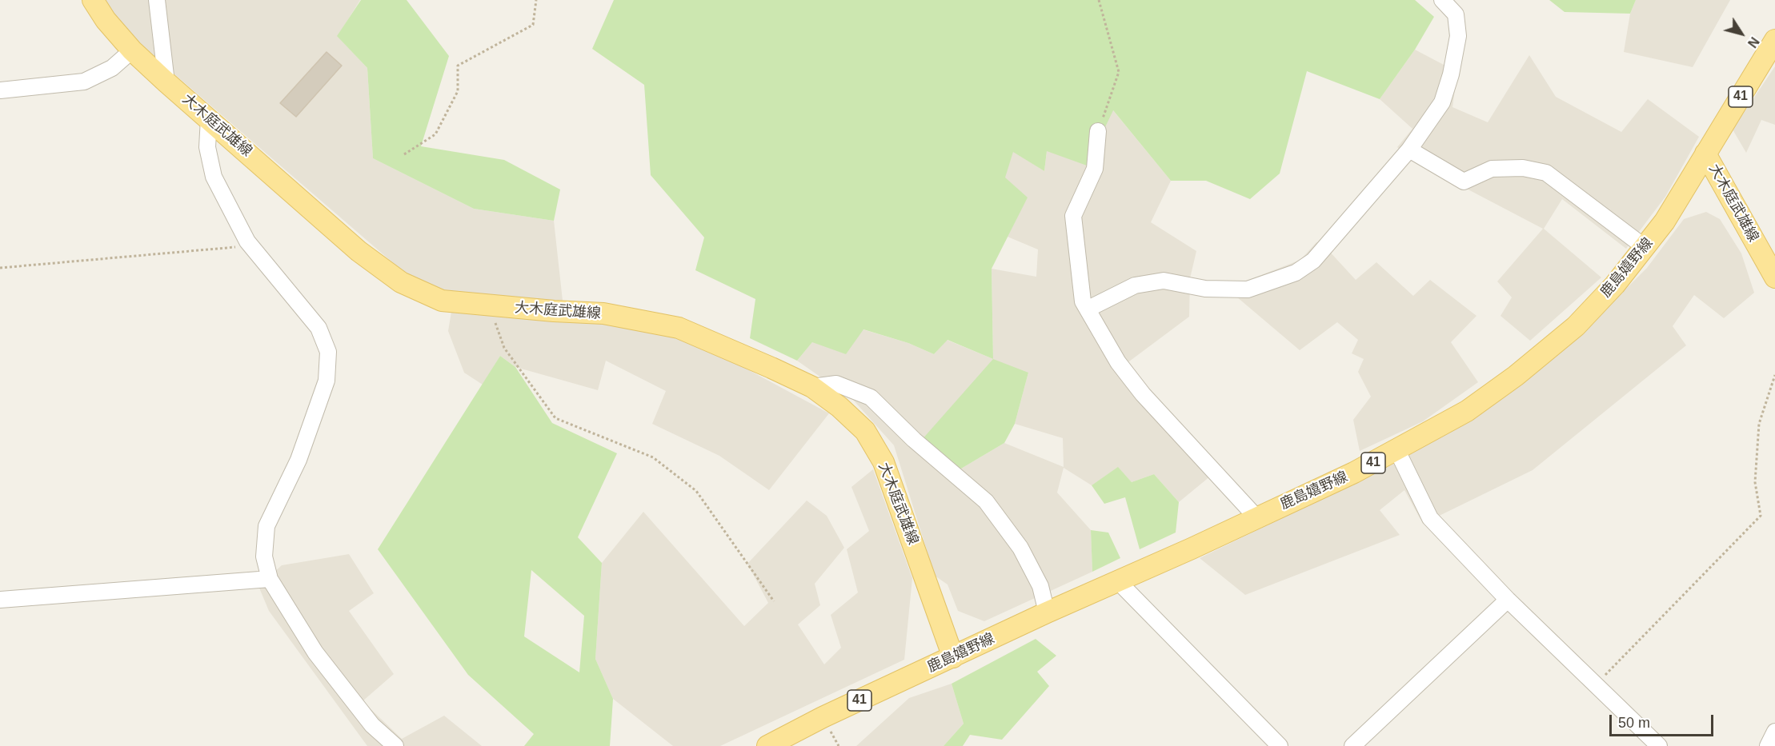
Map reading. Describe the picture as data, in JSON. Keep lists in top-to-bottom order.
{
  "streets": {
    "main road": ["41", "大木庭武雄線", "鹿島嬉野線"]
  },
  "crossings": [
    ["大木庭武雄線", "鹿島嬉野線"]
  ],
  "scale_bar": "50 m",
  "north": "bottom right"
}
